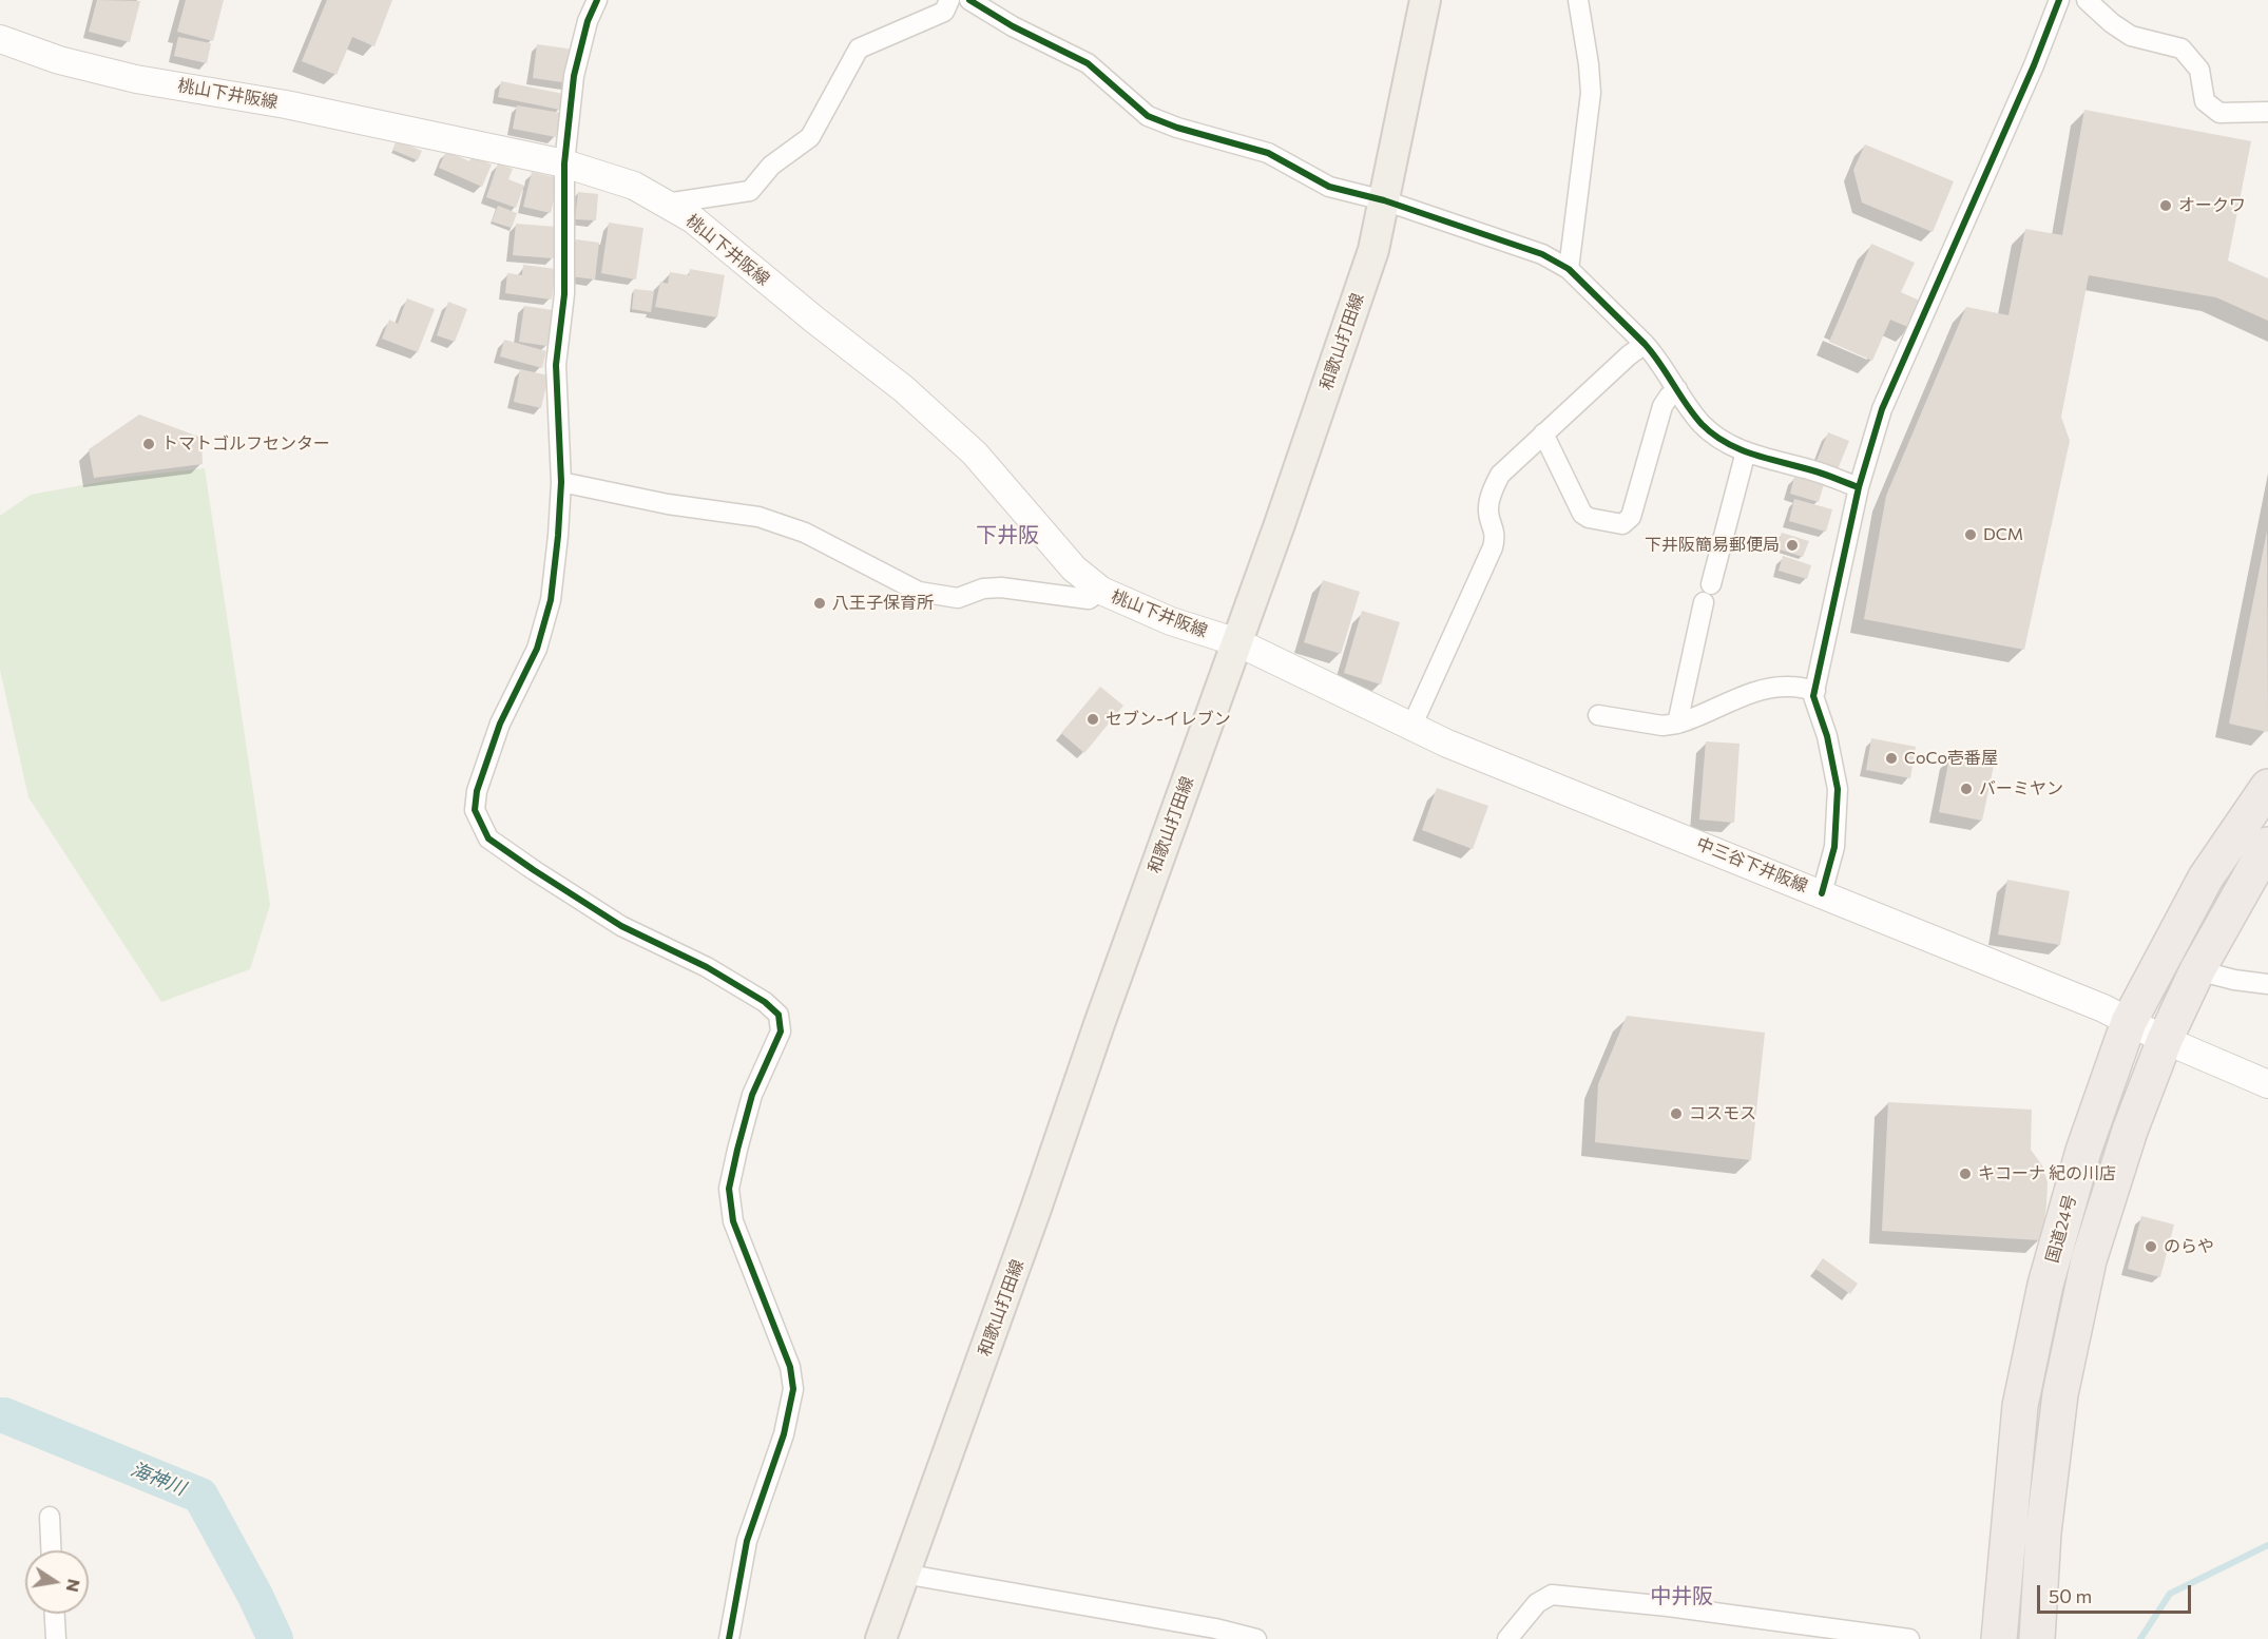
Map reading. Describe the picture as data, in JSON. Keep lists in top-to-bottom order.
{
  "streets": {
    "highway": ["国道24号"],
    "main road": ["桃山下井阪線", "和歌山打田線", "中三谷下井阪線"]
  },
  "crossings": [
    ["桃山下井阪線", "和歌山打田線"],
    ["桃山下井阪線", "中三谷下井阪線"],
    ["和歌山打田線", "中三谷下井阪線"],
    ["中三谷下井阪線", "国道24号"]
  ],
  "districts": ["下井阪", "中井阪"],
  "water": ["海神川"],
  "places": [
    "オークワ",
    "トマトゴルフセンター",
    "DCM",
    "下井阪簡易郵便局",
    "八王子保育所",
    "セブン-イレブン",
    "CoCo壱番屋",
    "バーミヤン",
    "コスモス",
    "キコーナ 紀の川店",
    "のらや"
  ],
  "scale_bar": "50 m",
  "north": "right"
}
